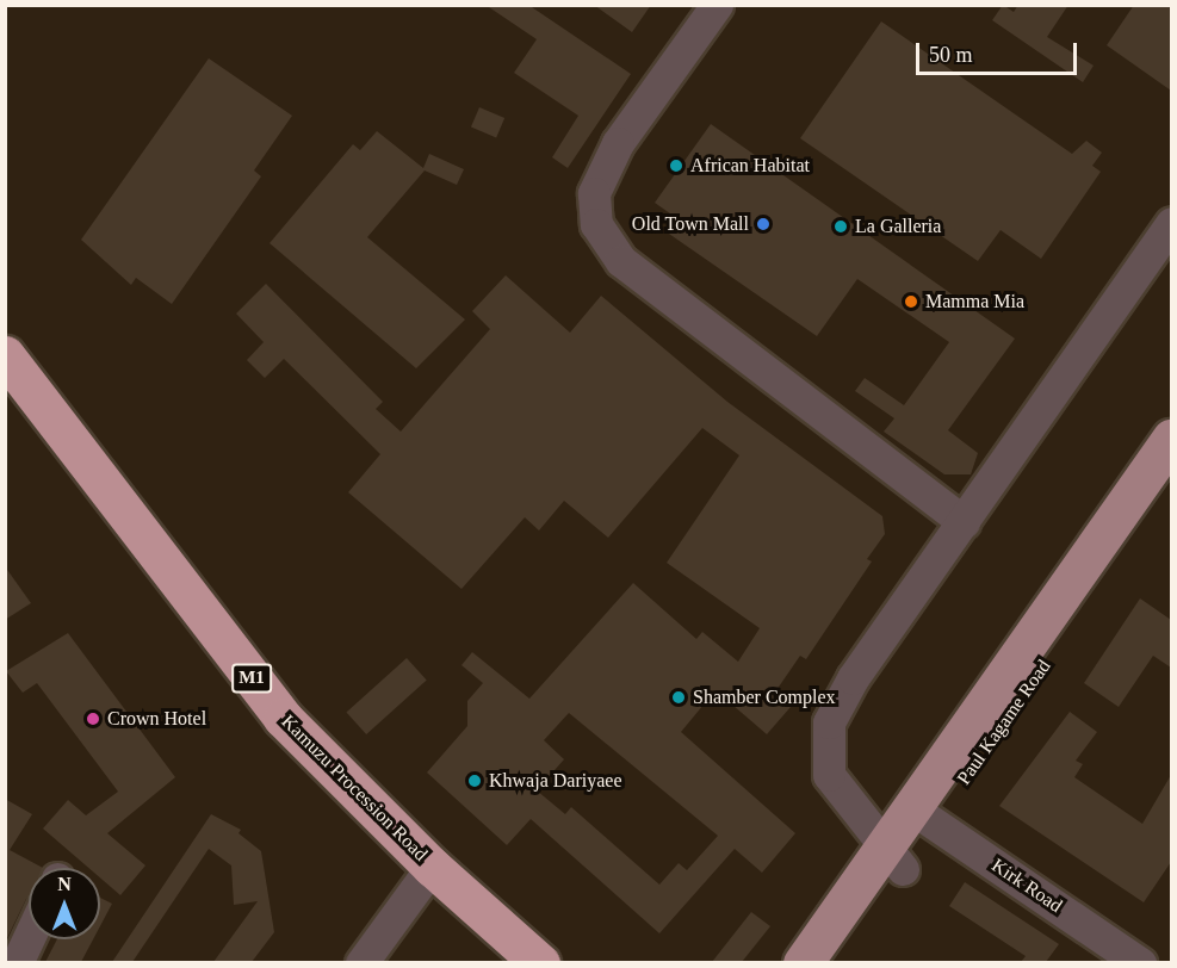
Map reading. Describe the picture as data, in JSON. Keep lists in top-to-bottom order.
{
  "streets": {
    "highway": ["M1", "Kamuzu Procession Road"],
    "main road": ["Paul Kagame Road"],
    "street": ["Kirk Road"]
  },
  "crossings": [
    ["Paul Kagame Road", "Kirk Road"]
  ],
  "places": [
    "African Habitat",
    "Old Town Mall",
    "La Galleria",
    "Mamma Mia",
    "Shamber Complex",
    "Crown Hotel",
    "Khwaja Dariyaee"
  ],
  "scale_bar": "50 m",
  "north": "top"
}
